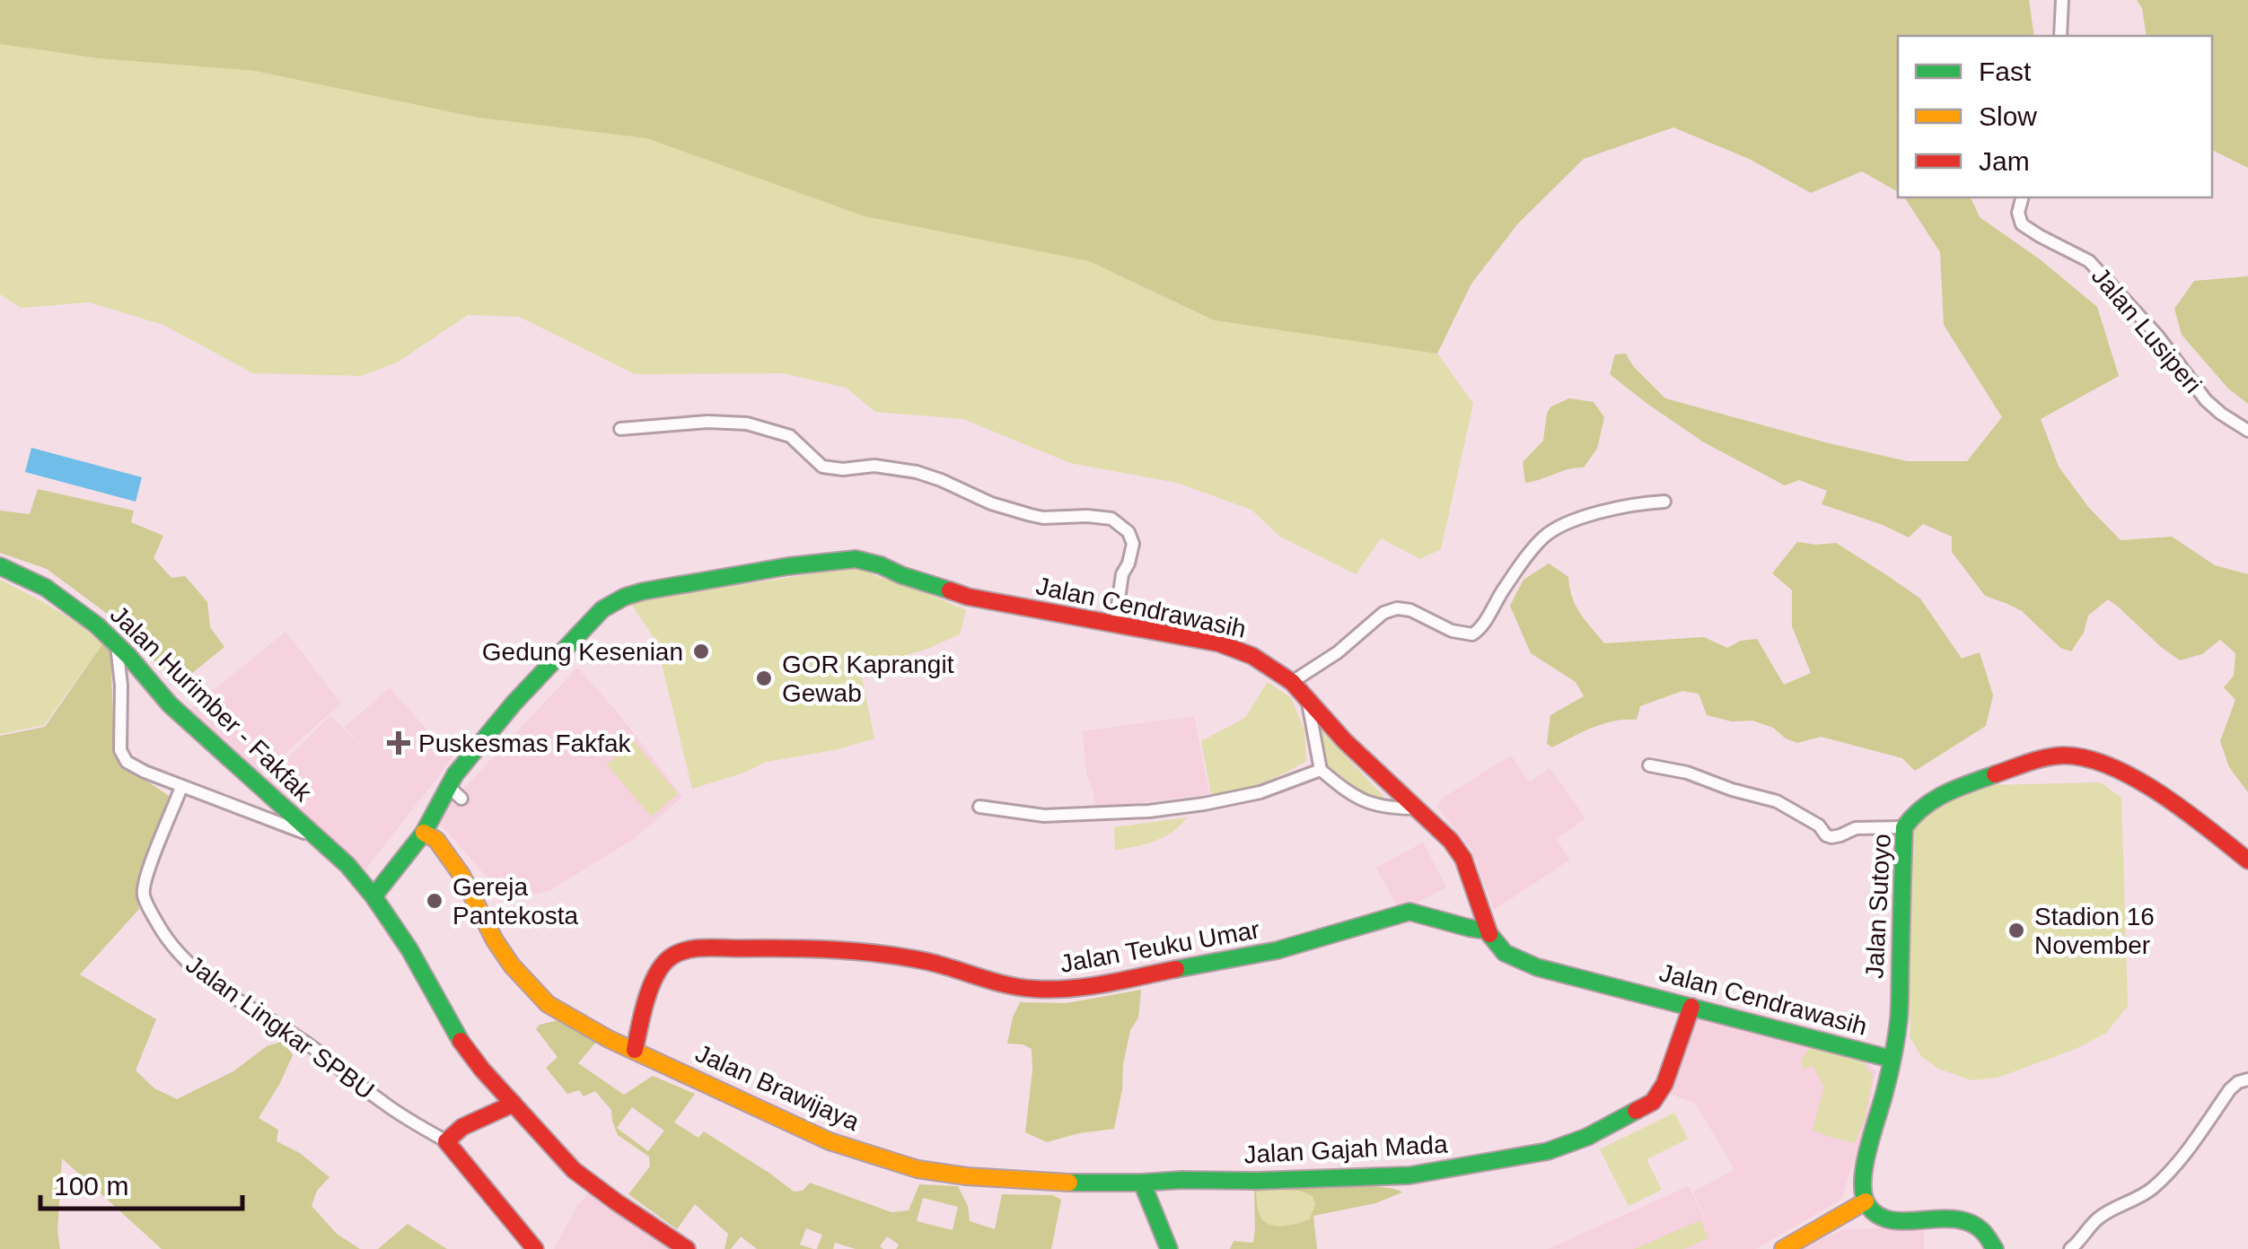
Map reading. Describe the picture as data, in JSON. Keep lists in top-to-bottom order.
{
  "streets": {
    "main road": [
      "Jalan Cendrawasih",
      "Jalan Hurimber - Fakfak",
      "Jalan Sutoyo",
      "Jalan Teuku Umar",
      "Jalan Brawijaya",
      "Jalan Gajah Mada"
    ],
    "street": ["Jalan Lusiperi", "Jalan Lingkar SPBU"]
  },
  "crossings": [
    ["Jalan Cendrawasih", "Jalan Hurimber - Fakfak"],
    ["Jalan Cendrawasih", "Jalan Sutoyo"],
    ["Jalan Cendrawasih", "Jalan Teuku Umar"],
    ["Jalan Cendrawasih", "Jalan Brawijaya"],
    ["Jalan Cendrawasih", "Jalan Gajah Mada"],
    ["Jalan Teuku Umar", "Jalan Brawijaya"],
    ["Jalan Brawijaya", "Jalan Gajah Mada"]
  ],
  "places": {
    "other": [
      "Gedung Kesenian",
      "GOR Kaprangit Gewab",
      "Gereja Pantekosta",
      "Stadion 16 November"
    ],
    "health": ["Puskesmas Fakfak"]
  },
  "legend": ["Fast", "Slow", "Jam"],
  "scale_bar": "100 m"
}
